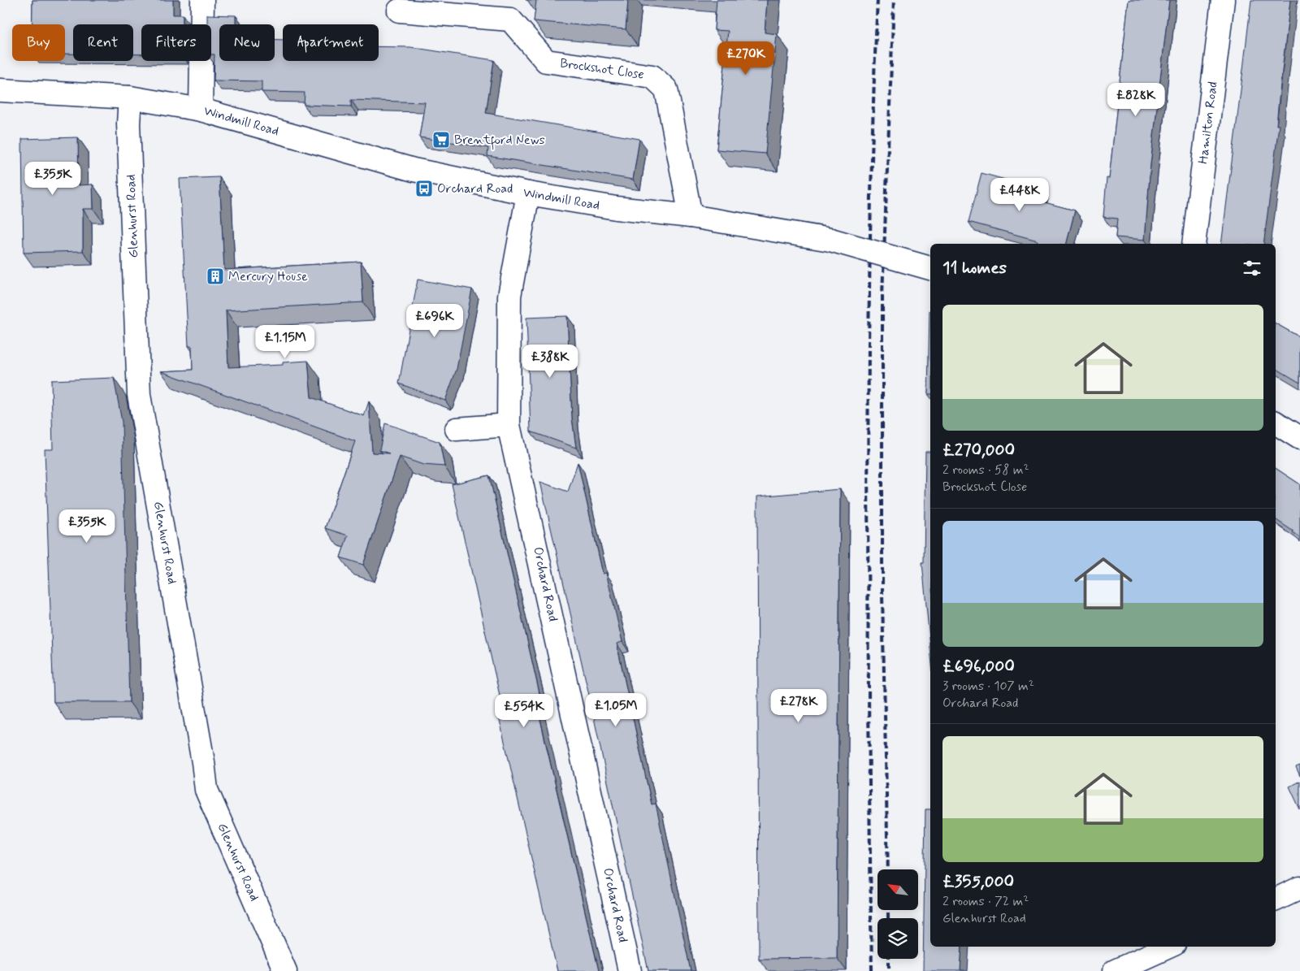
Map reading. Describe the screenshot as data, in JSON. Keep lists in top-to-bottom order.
{
  "streets": {
    "street": [
      "Brockshot Close",
      "Windmill Road",
      "Hamilton Road",
      "Glenhurst Road",
      "Orchard Road"
    ]
  },
  "crossings": [
    ["Brockshot Close", "Windmill Road"],
    ["Windmill Road", "Glenhurst Road"],
    ["Windmill Road", "Orchard Road"]
  ],
  "places": {
    "supermarket": ["Brentford News"],
    "bus stop": ["Orchard Road"],
    "building": ["Mercury House"]
  },
  "north": "top left",
  "page": {
    "chip": [
      "Buy",
      "Rent",
      "Filters",
      "New",
      "Apartment"
    ],
    "price": [
      "£270K",
      "£828K",
      "£355K",
      "£448K",
      "£696K",
      "£1.15M",
      "£388K",
      "£355K",
      "£278K",
      "£1.05M",
      "£554K"
    ],
    "heading": "11 homes",
    "list": [
      {
        "name": "£270,000",
        "note": "2 rooms · 58 m² · Brockshot Close"
      },
      {
        "name": "£696,000",
        "note": "3 rooms · 107 m² · Orchard Road"
      },
      {
        "name": "£355,000",
        "note": "2 rooms · 72 m² · Glenhurst Road"
      }
    ]
  }
}
